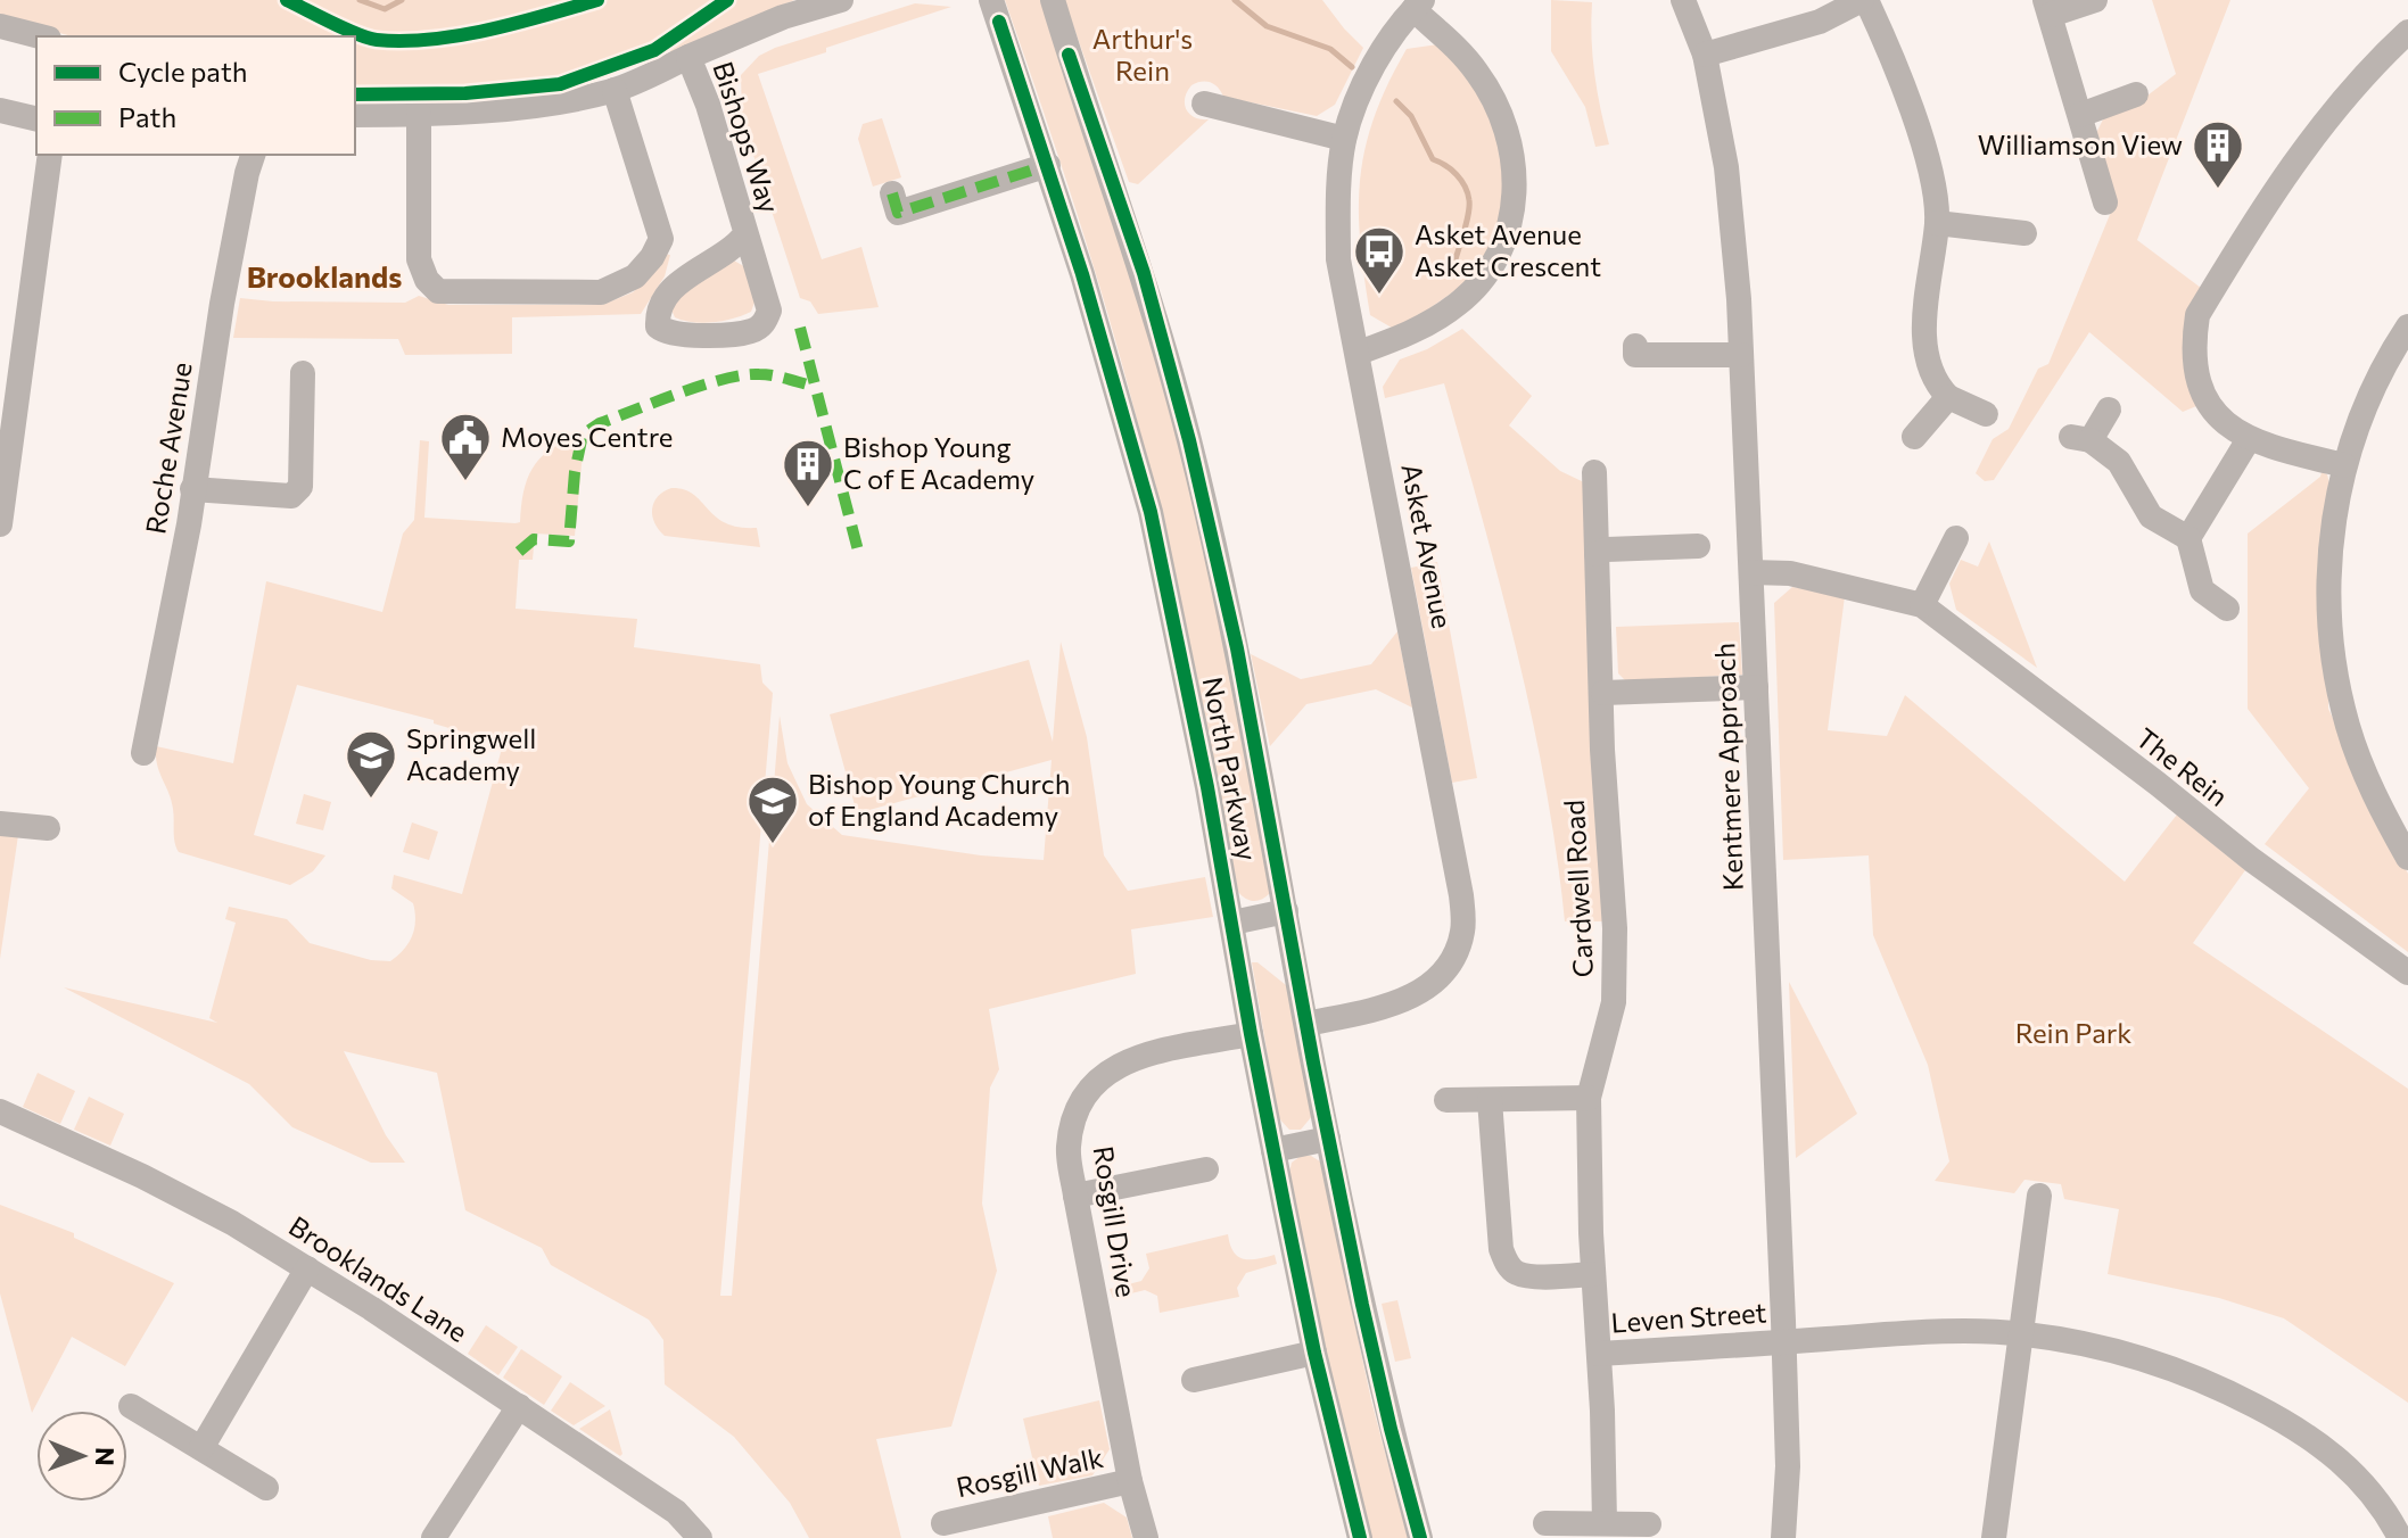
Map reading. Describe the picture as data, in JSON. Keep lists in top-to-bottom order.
{
  "streets": {
    "street": [
      "Bishops Way",
      "Roche Avenue",
      "Asket Avenue",
      "Kentmere Approach",
      "The Rein",
      "North Parkway",
      "Cardwell Road",
      "Rosgill Drive",
      "Brooklands Lane",
      "Leven Street",
      "Rosgill Walk"
    ]
  },
  "crossings": [
    ["Asket Avenue", "North Parkway"],
    ["Kentmere Approach", "The Rein"],
    ["Kentmere Approach", "Leven Street"],
    ["North Parkway", "Rosgill Drive"],
    ["Cardwell Road", "Leven Street"],
    ["Rosgill Drive", "Rosgill Walk"]
  ],
  "districts": ["Brooklands"],
  "parks": ["Arthur's Rein", "Rein Park"],
  "places": {
    "building": ["Williamson View", "Bishop Young C of E Academy"],
    "bus stop": ["Asket Avenue Asket Crescent"],
    "public building": ["Moyes Centre"],
    "school or university": ["Springwell Academy", "Bishop Young Church of England Academy"]
  },
  "legend": ["Cycle path", "Path"],
  "north": "right"
}
